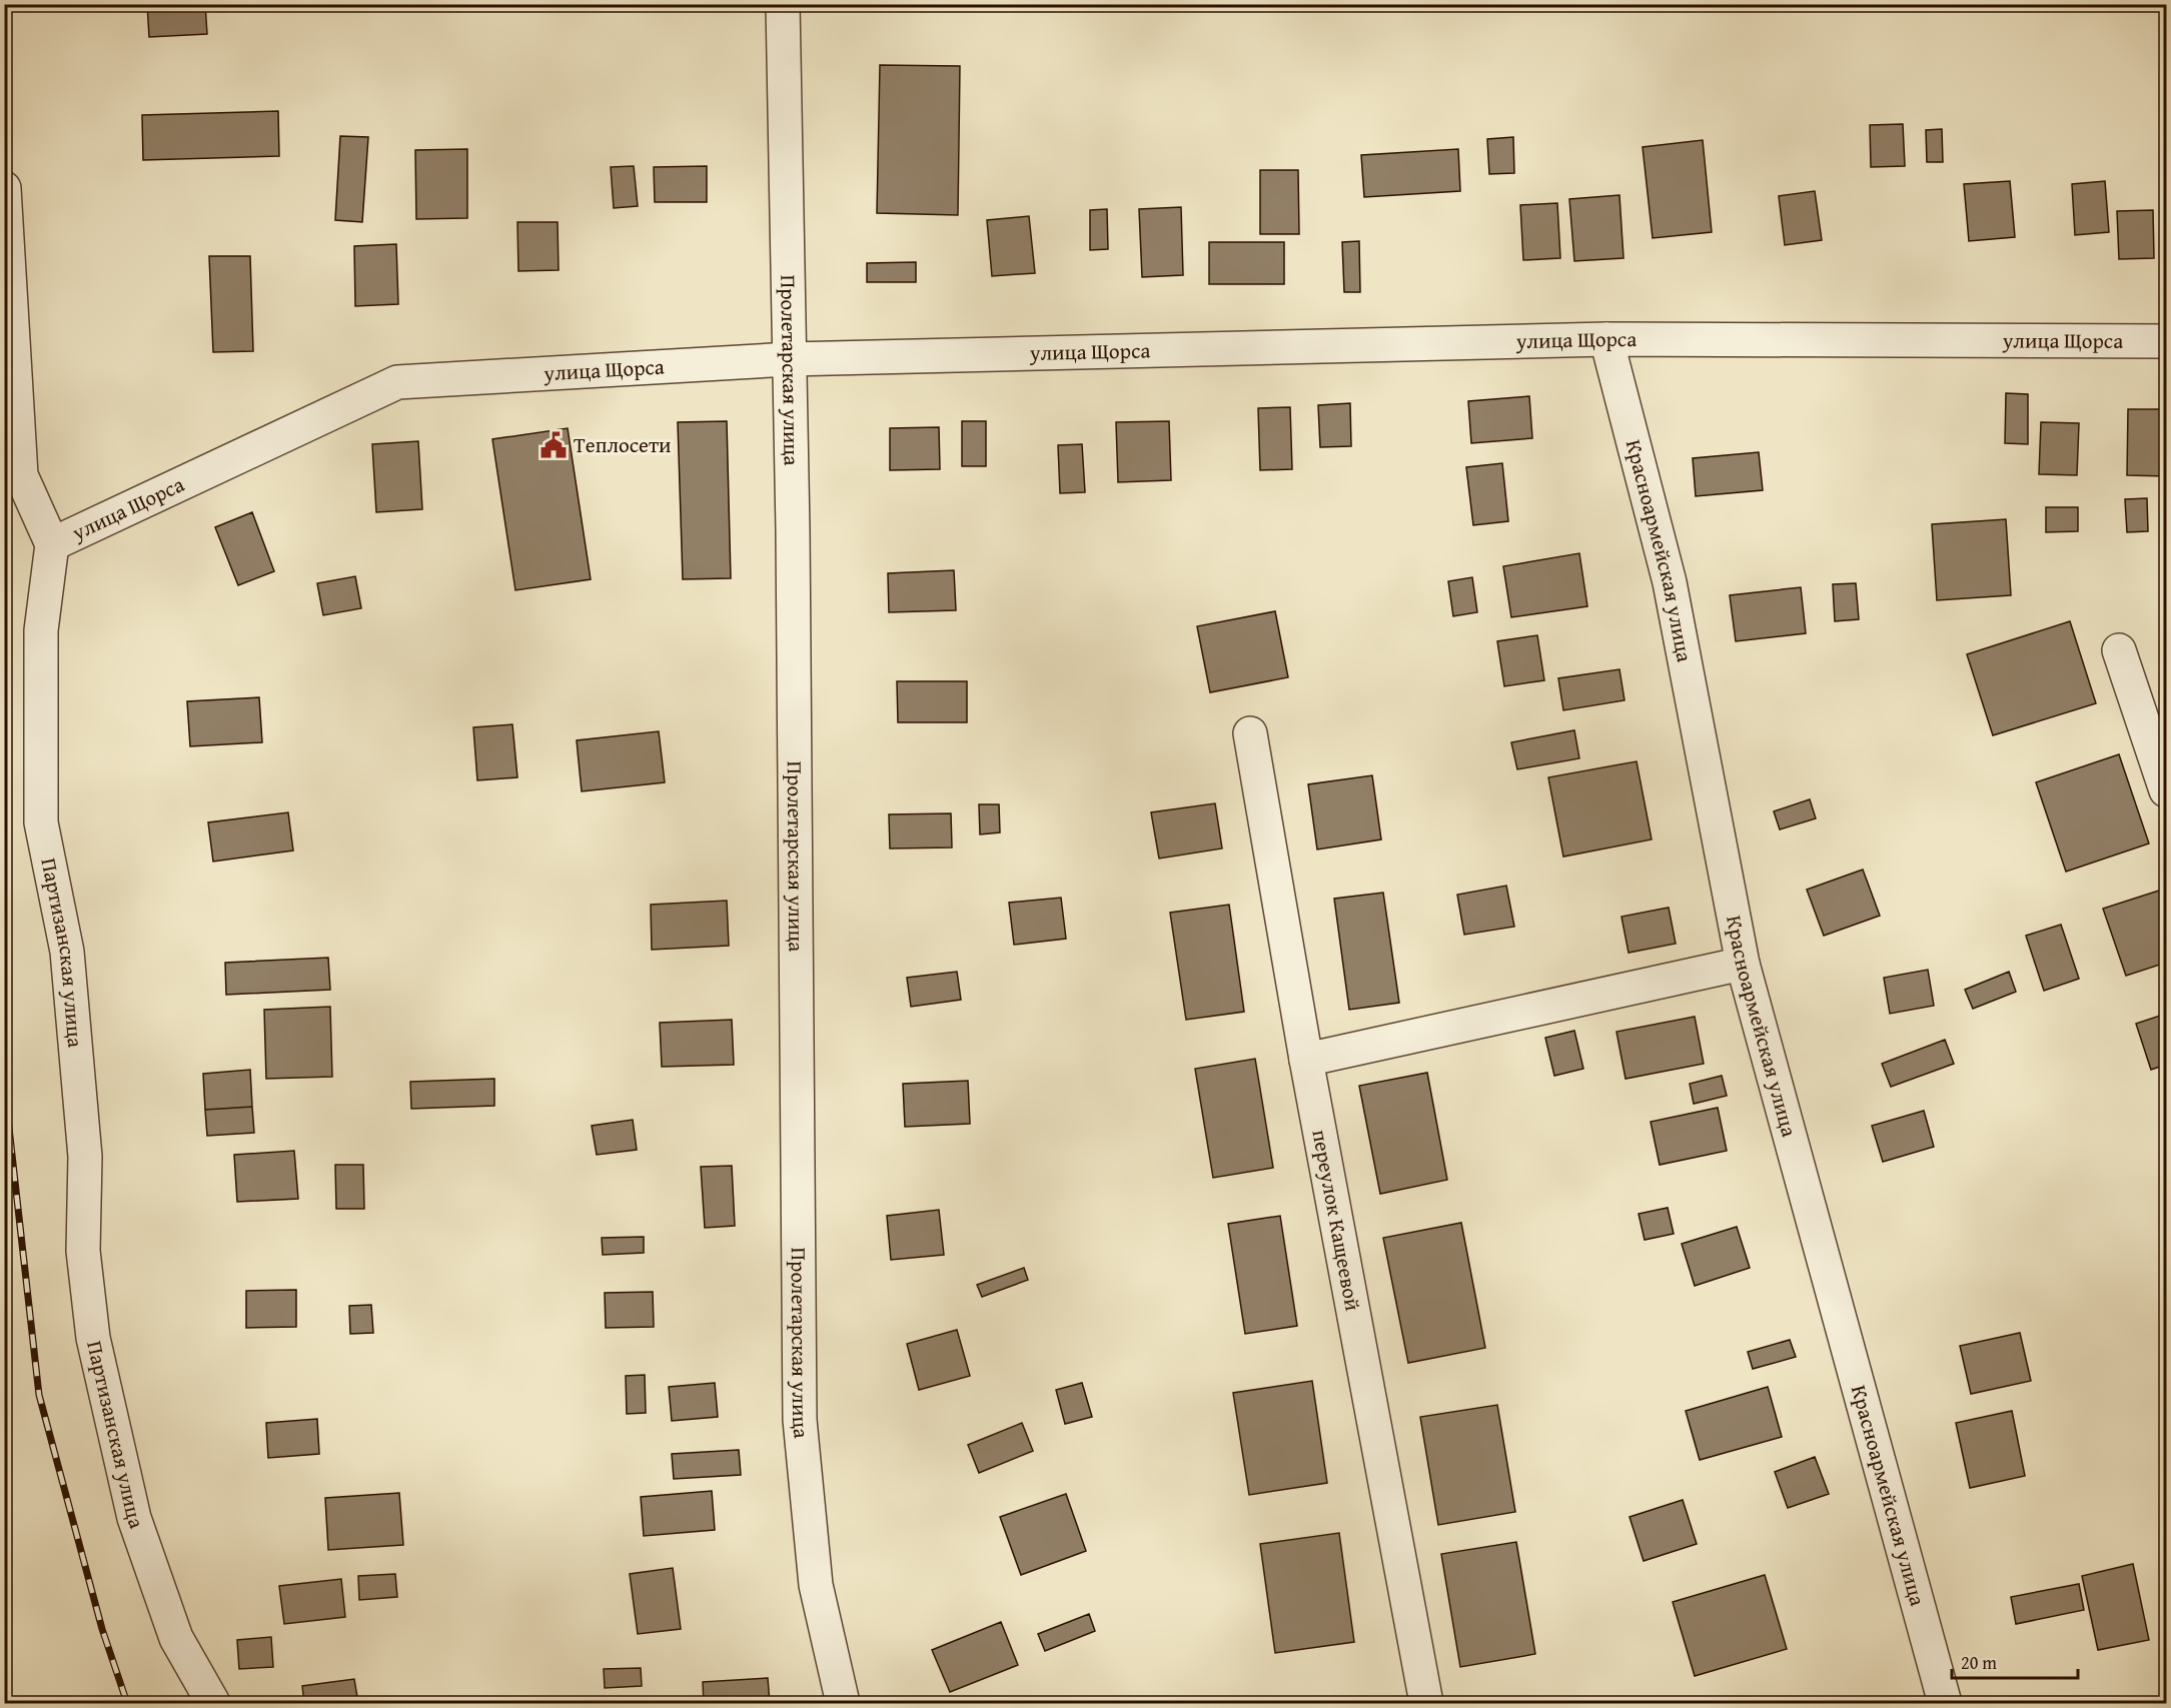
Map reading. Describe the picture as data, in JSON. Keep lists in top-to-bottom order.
{
  "streets": {
    "street": [
      "улица Щорса",
      "Пролетарская улица",
      "Красноармейская улица",
      "Партизанская улица",
      "переулок Кащеевой"
    ]
  },
  "crossings": [
    ["улица Щорса", "Пролетарская улица"],
    ["улица Щорса", "Красноармейская улица"],
    ["улица Щорса", "Партизанская улица"]
  ],
  "places": {
    "public building": ["Теплосети"]
  },
  "scale_bar": "20 m"
}
